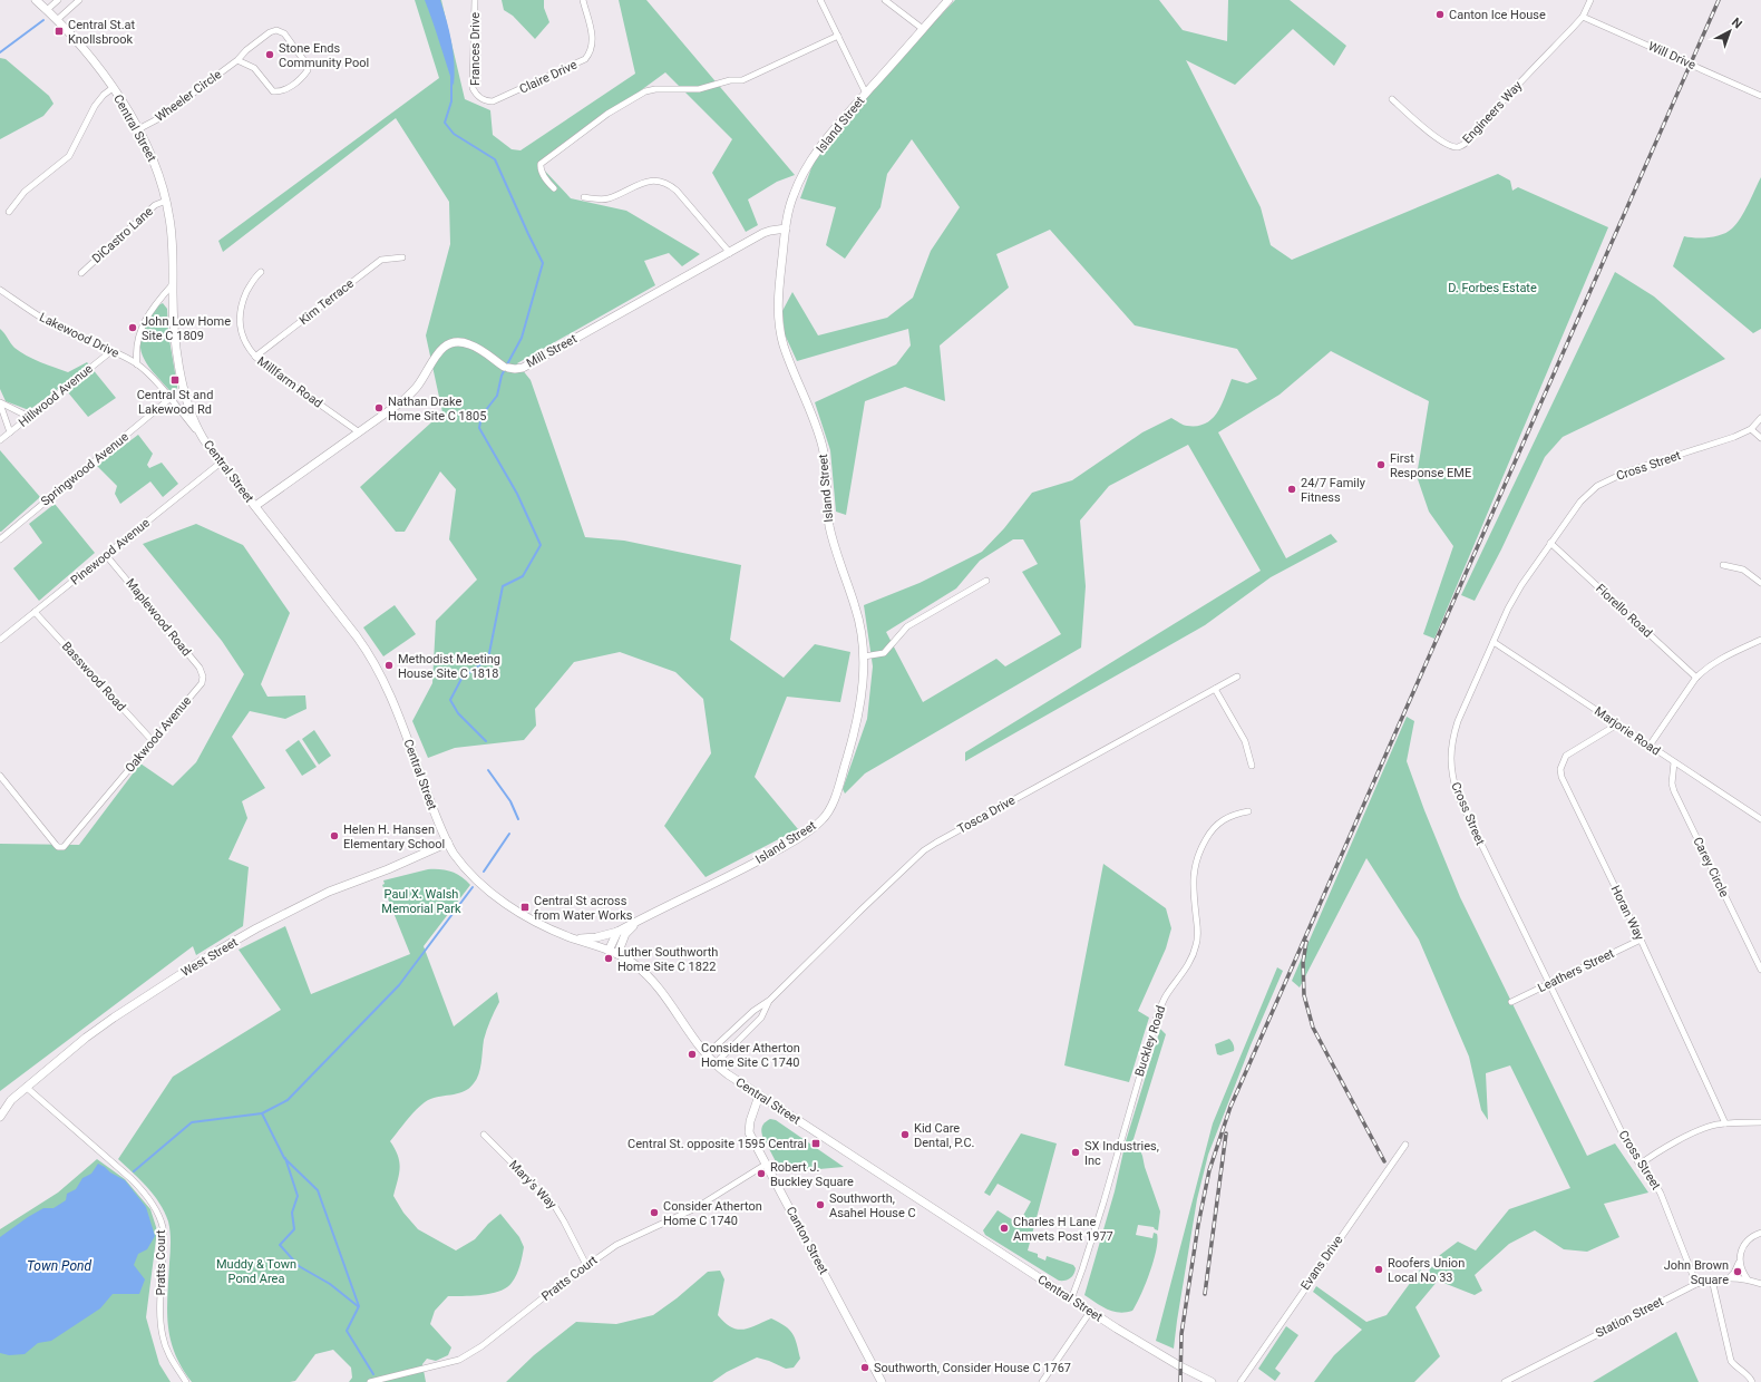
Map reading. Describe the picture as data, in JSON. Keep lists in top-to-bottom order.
{
  "streets": {
    "street": [
      "Frances Drive",
      "Will Drive",
      "Claire Drive",
      "Wheeler Circle",
      "Engineers Way",
      "Island Street",
      "Central Street",
      "DiCastro Lane",
      "Kim Terrace",
      "Lakewood Drive",
      "Mill Street",
      "Millfarm Road",
      "Hillwood Avenue",
      "Cross Street",
      "Springwood Avenue",
      "Pinewood Avenue",
      "Fiorello Road",
      "Maplewood Road",
      "Basswood Road",
      "Marjorie Road",
      "Oakwood Avenue",
      "Tosca Drive",
      "Carey Circle",
      "Horan Way",
      "West Street",
      "Leathers Street",
      "Buckley Road",
      "Mary's Way",
      "Canton Street",
      "Pratts Court",
      "Evans Drive",
      "Station Street"
    ]
  },
  "crossings": [
    ["Frances Drive", "Claire Drive"],
    ["Will Drive", "Engineers Way"],
    ["Wheeler Circle", "Central Street"],
    ["Island Street", "Central Street"],
    ["Island Street", "Mill Street"],
    ["Central Street", "DiCastro Lane"],
    ["Central Street", "Lakewood Drive"],
    ["Central Street", "Mill Street"],
    ["Central Street", "Springwood Avenue"],
    ["Central Street", "Pinewood Avenue"],
    ["Central Street", "Tosca Drive"],
    ["Central Street", "West Street"],
    ["Central Street", "Buckley Road"],
    ["Central Street", "Canton Street"],
    ["Kim Terrace", "Millfarm Road"],
    ["Lakewood Drive", "Hillwood Avenue"],
    ["Mill Street", "Millfarm Road"],
    ["Cross Street", "Fiorello Road"],
    ["Cross Street", "Marjorie Road"],
    ["Cross Street", "Leathers Street"],
    ["Cross Street", "Station Street"],
    ["Pinewood Avenue", "Maplewood Road"],
    ["Pinewood Avenue", "Basswood Road"],
    ["Maplewood Road", "Oakwood Avenue"],
    ["Basswood Road", "Oakwood Avenue"],
    ["Marjorie Road", "Carey Circle"],
    ["Marjorie Road", "Horan Way"],
    ["Horan Way", "Leathers Street"],
    ["West Street", "Pratts Court"],
    ["Mary's Way", "Pratts Court"],
    ["Canton Street", "Pratts Court"]
  ],
  "water": ["Town Pond"],
  "parks": ["D. Forbes Estate", "Paul X. Walsh Memorial Park", "Muddy & Town Pond Area"],
  "places": {
    "other": [
      "Canton Ice House",
      "Stone Ends Community Pool",
      "John Low Home Site C 1809",
      "Nathan Drake Home Site C 1805",
      "First Response EME",
      "24/7 Family Fitness",
      "Methodist Meeting House Site C 1818",
      "Helen H. Hansen Elementary School",
      "Luther Southworth Home Site C 1822",
      "Consider Atherton Home Site C 1740",
      "Kid Care Dental, P.C.",
      "SX Industries, Inc",
      "Robert J. Buckley Square",
      "Southworth, Asahel House C",
      "Consider Atherton Home C 1740",
      "Charles H Lane Amvets Post 1977",
      "Roofers Union Local No 33",
      "John Brown Square",
      "Southworth, Consider House C 1767"
    ],
    "transit": [
      "Central St.at Knollsbrook",
      "Central St and Lakewood Rd",
      "Central St across from Water Works",
      "Central St. opposite 1595 Central"
    ]
  },
  "north": "top right"
}
